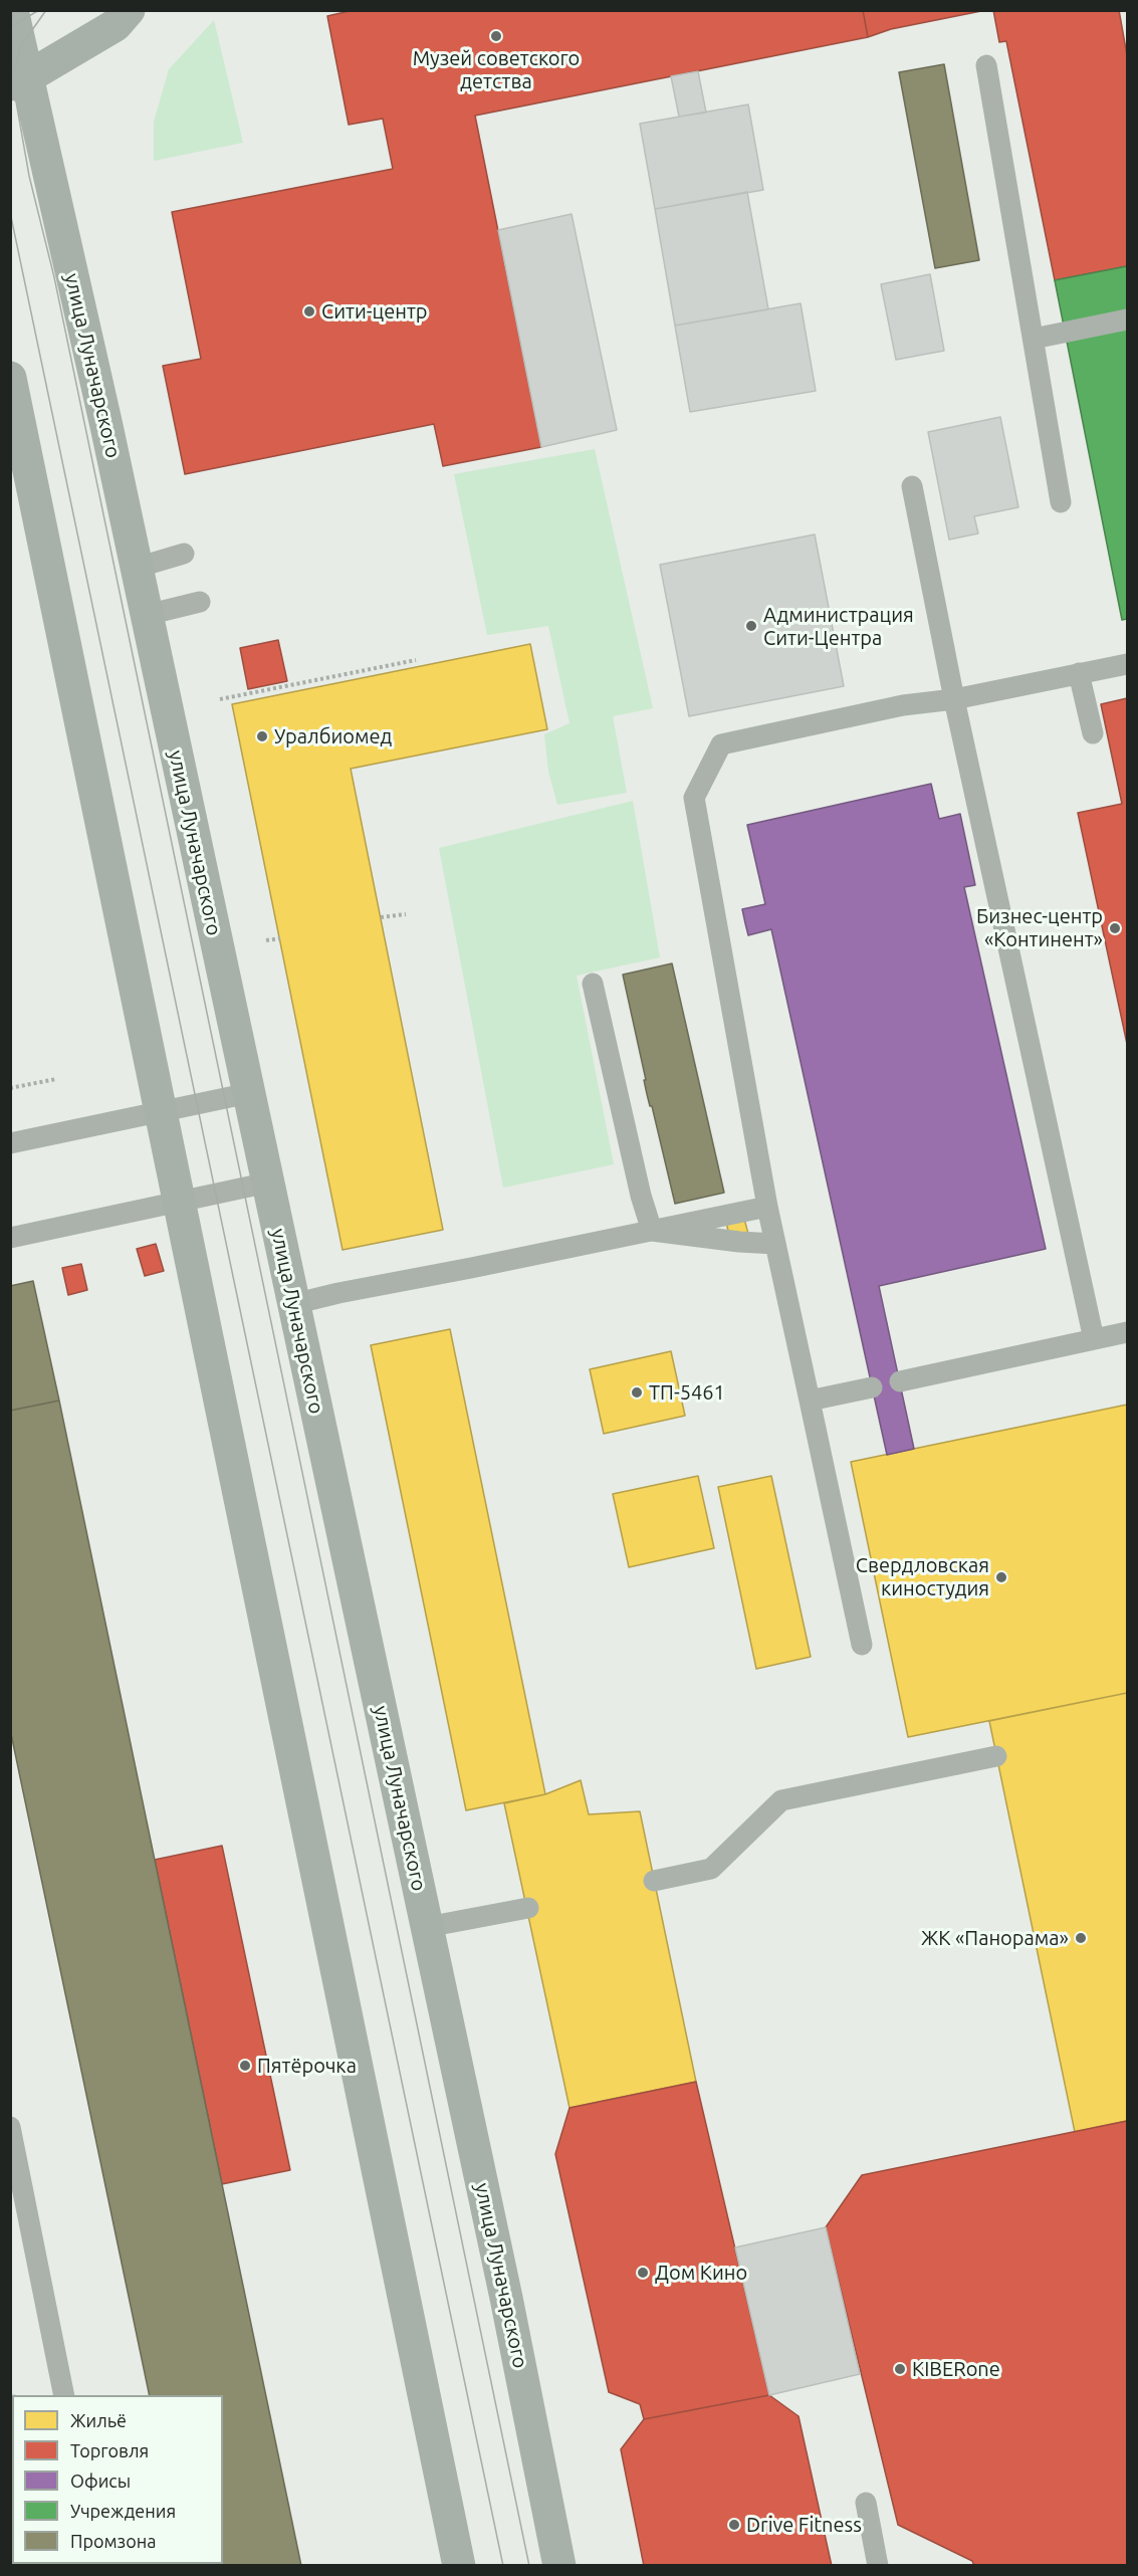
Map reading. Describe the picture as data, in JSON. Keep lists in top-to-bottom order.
{
  "streets": {
    "main road": ["улица Луначарского"]
  },
  "places": [
    "Музей советского детства",
    "Сити-центр",
    "Администрация Сити-Центра",
    "Уралбиомед",
    "Бизнес-центр «Континент»",
    "ТП-5461",
    "Свердловская киностудия",
    "ЖК «Панорама»",
    "Пятёрочка",
    "Дом Кино",
    "KIBERone",
    "Drive Fitness"
  ],
  "legend": [
    "Жильё",
    "Торговля",
    "Офисы",
    "Учреждения",
    "Промзона"
  ]
}
